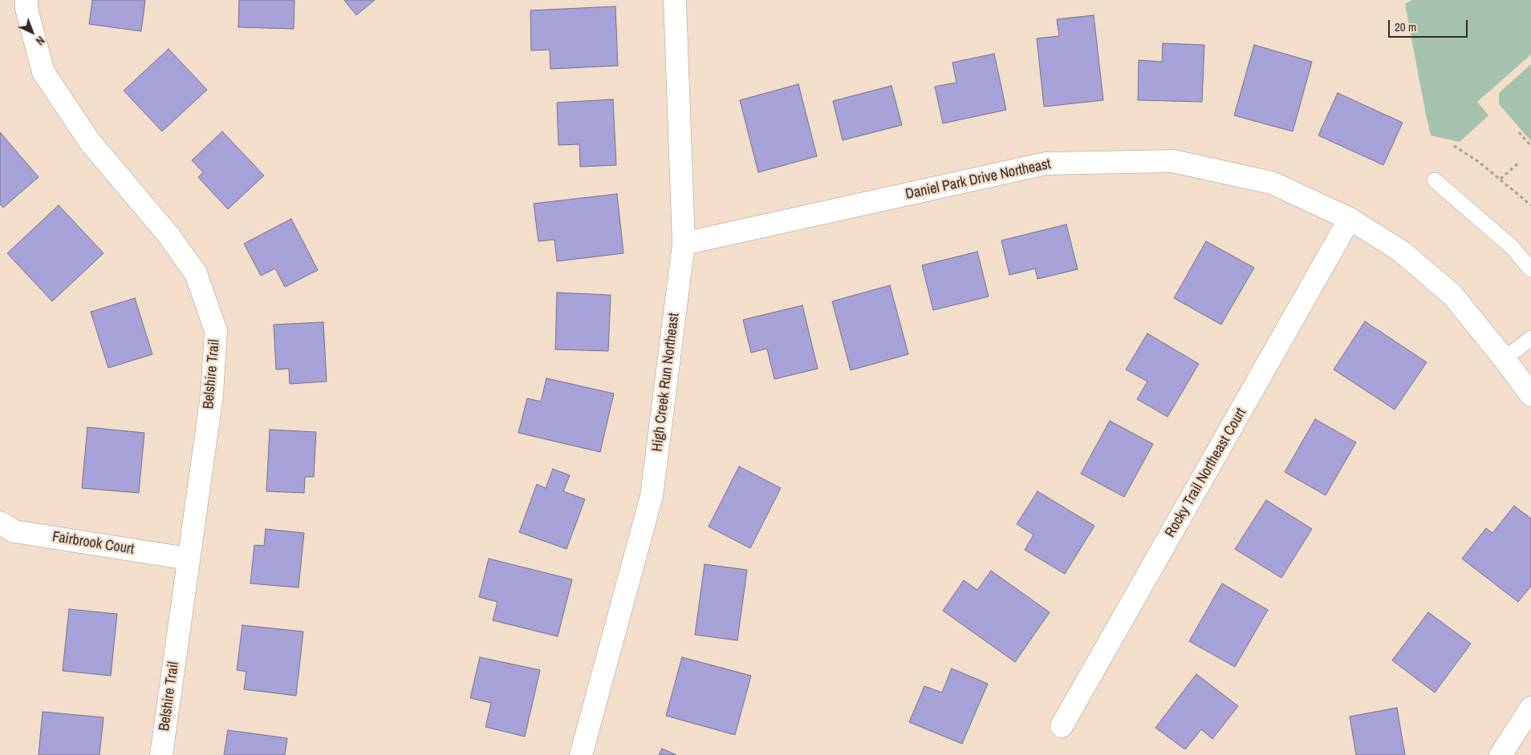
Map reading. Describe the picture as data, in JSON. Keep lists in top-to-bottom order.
{
  "streets": {
    "street": [
      "Daniel Park Drive Northeast",
      "Belshire Trail",
      "High Creek Run Northeast",
      "Rocky Trail Northeast Court",
      "Fairbrook Court"
    ]
  },
  "crossings": [
    ["Daniel Park Drive Northeast", "High Creek Run Northeast"],
    ["Daniel Park Drive Northeast", "Rocky Trail Northeast Court"],
    ["Belshire Trail", "Fairbrook Court"]
  ],
  "scale_bar": "20 m",
  "north": "bottom right"
}
